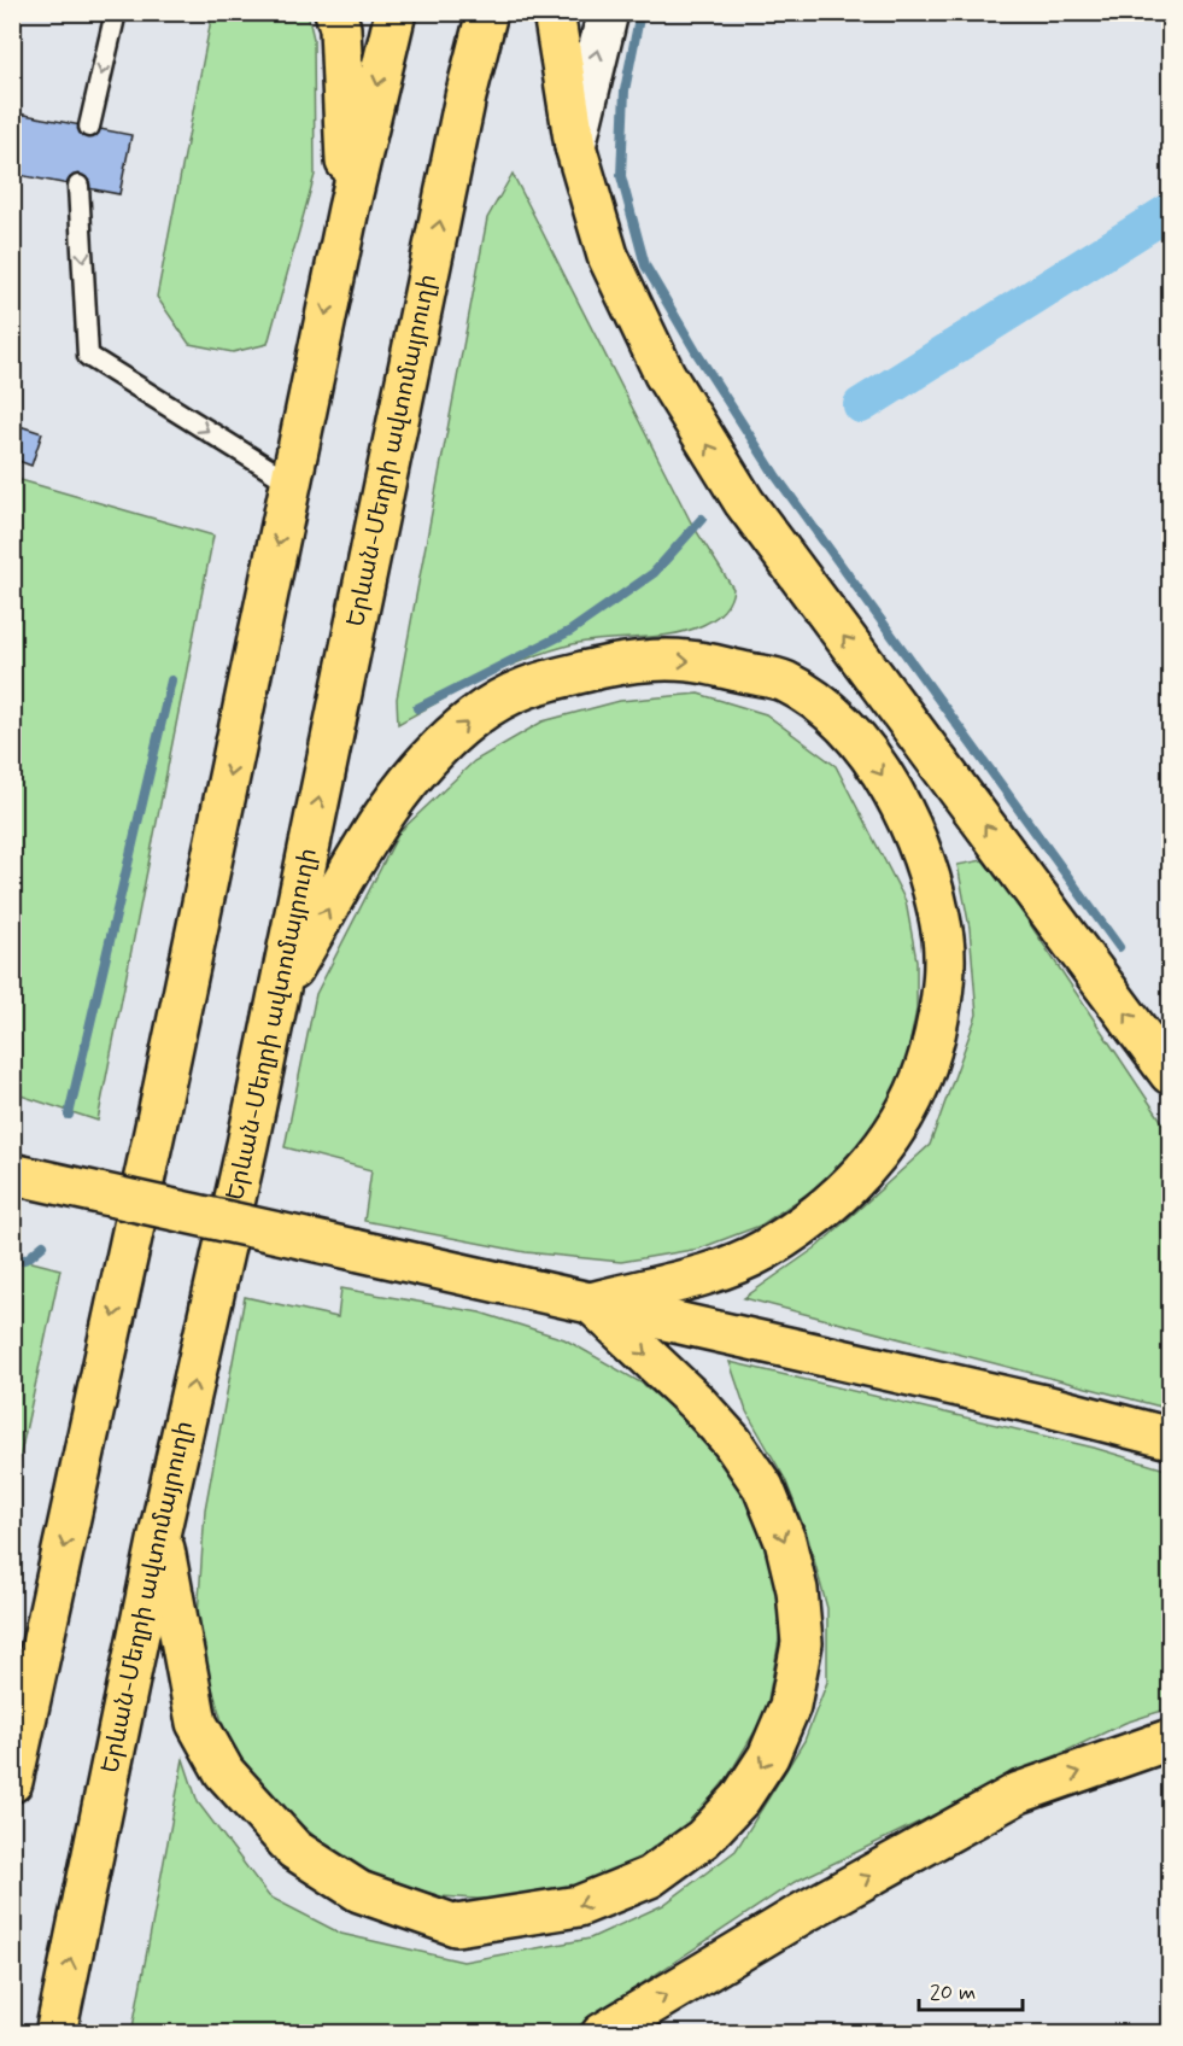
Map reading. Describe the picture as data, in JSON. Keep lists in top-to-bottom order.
{
  "streets": {
    "main road": ["Երևան-Մեղրի ավտոմայրուղի"]
  },
  "scale_bar": "20 m"
}
